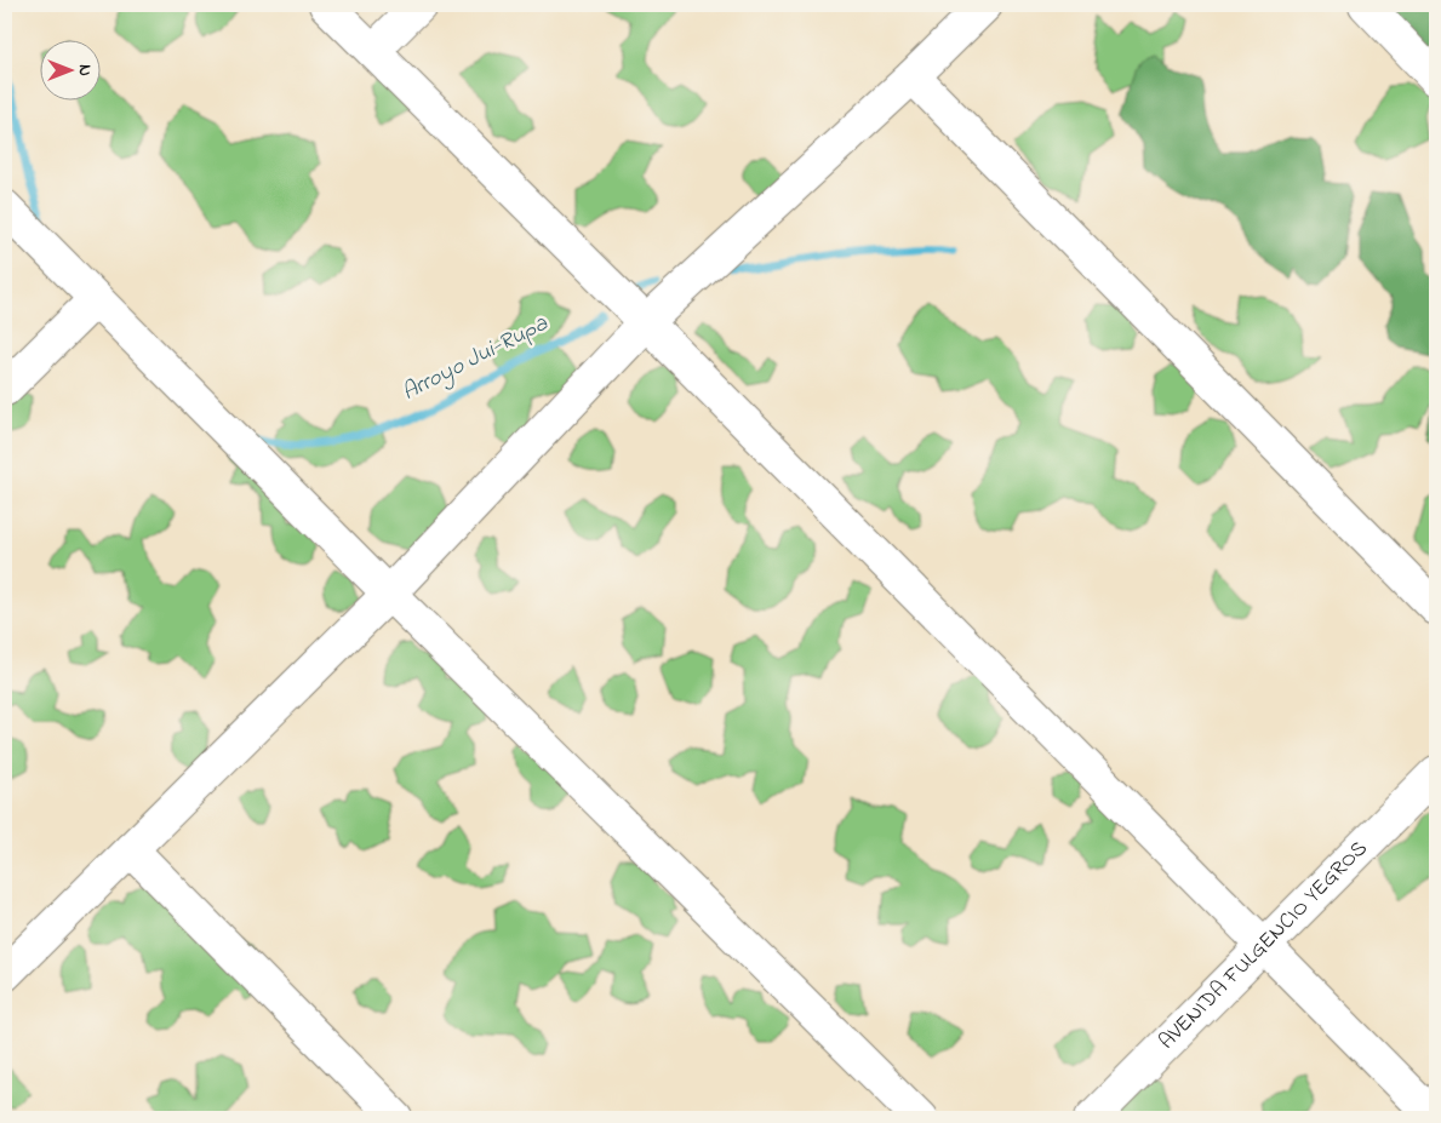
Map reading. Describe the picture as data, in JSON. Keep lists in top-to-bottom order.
{
  "streets": {
    "street": ["AVENIDA FULGENCIO YEGROS"]
  },
  "water": ["Arroyo Jui-Rupa"],
  "north": "right"
}
